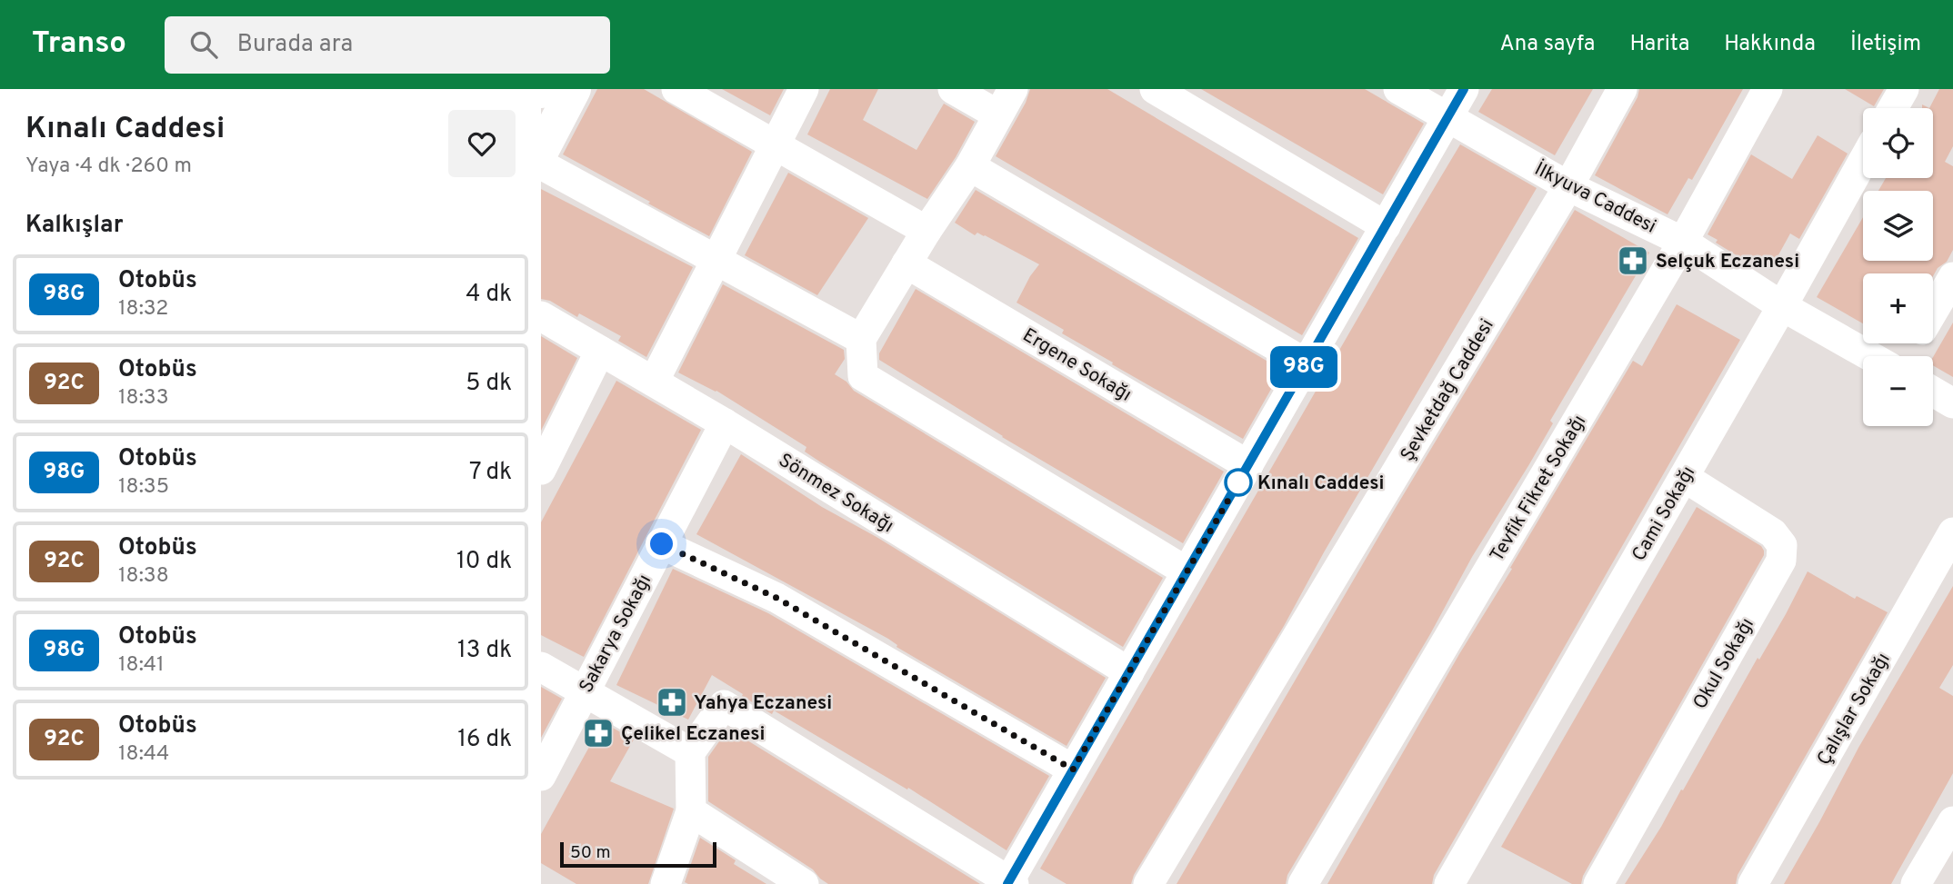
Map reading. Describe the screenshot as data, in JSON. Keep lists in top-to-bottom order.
{
  "streets": {
    "street": [
      "İlkyuva Caddesi",
      "Ergene Sokağı",
      "Şevketdağ Caddesi",
      "Tevfik Fikret Sokağı",
      "Sönmez Sokağı",
      "Cami Sokağı",
      "Sakarya Sokağı",
      "Okul Sokağı",
      "Çalışlar Sokağı"
    ]
  },
  "crossings": [
    ["İlkyuva Caddesi", "Şevketdağ Caddesi"],
    ["İlkyuva Caddesi", "Tevfik Fikret Sokağı"],
    ["İlkyuva Caddesi", "Cami Sokağı"],
    ["Sönmez Sokağı", "Sakarya Sokağı"],
    ["Cami Sokağı", "Okul Sokağı"]
  ],
  "places": {
    "pharmacy": ["Selçuk Eczanesi", "Yahya Eczanesi", "Çelikel Eczanesi"],
    "other": ["Kınalı Caddesi"]
  },
  "lines": ["bus line 98G"],
  "scale_bar": "50 m",
  "page": {
    "header": "Transo",
    "search": "Burada ara",
    "nav": [
      "Ana sayfa",
      "Harita",
      "Hakkında",
      "İletişim"
    ],
    "heading": [
      ["Kınalı Caddesi", "Yaya · 4 dk · 260 m"],
      "Kalkışlar"
    ],
    "on_map": "98G",
    "map_buttons": ["+", "−"],
    "list": [
      {
        "mark": "98G",
        "name": "Otobüs",
        "note": "18:32",
        "value": "4 dk"
      },
      {
        "mark": "92C",
        "name": "Otobüs",
        "note": "18:33",
        "value": "5 dk"
      },
      {
        "mark": "98G",
        "name": "Otobüs",
        "note": "18:35",
        "value": "7 dk"
      },
      {
        "mark": "92C",
        "name": "Otobüs",
        "note": "18:38",
        "value": "10 dk"
      },
      {
        "mark": "98G",
        "name": "Otobüs",
        "note": "18:41",
        "value": "13 dk"
      },
      {
        "mark": "92C",
        "name": "Otobüs",
        "note": "18:44",
        "value": "16 dk"
      }
    ],
    "scale": "50 m"
  }
}
